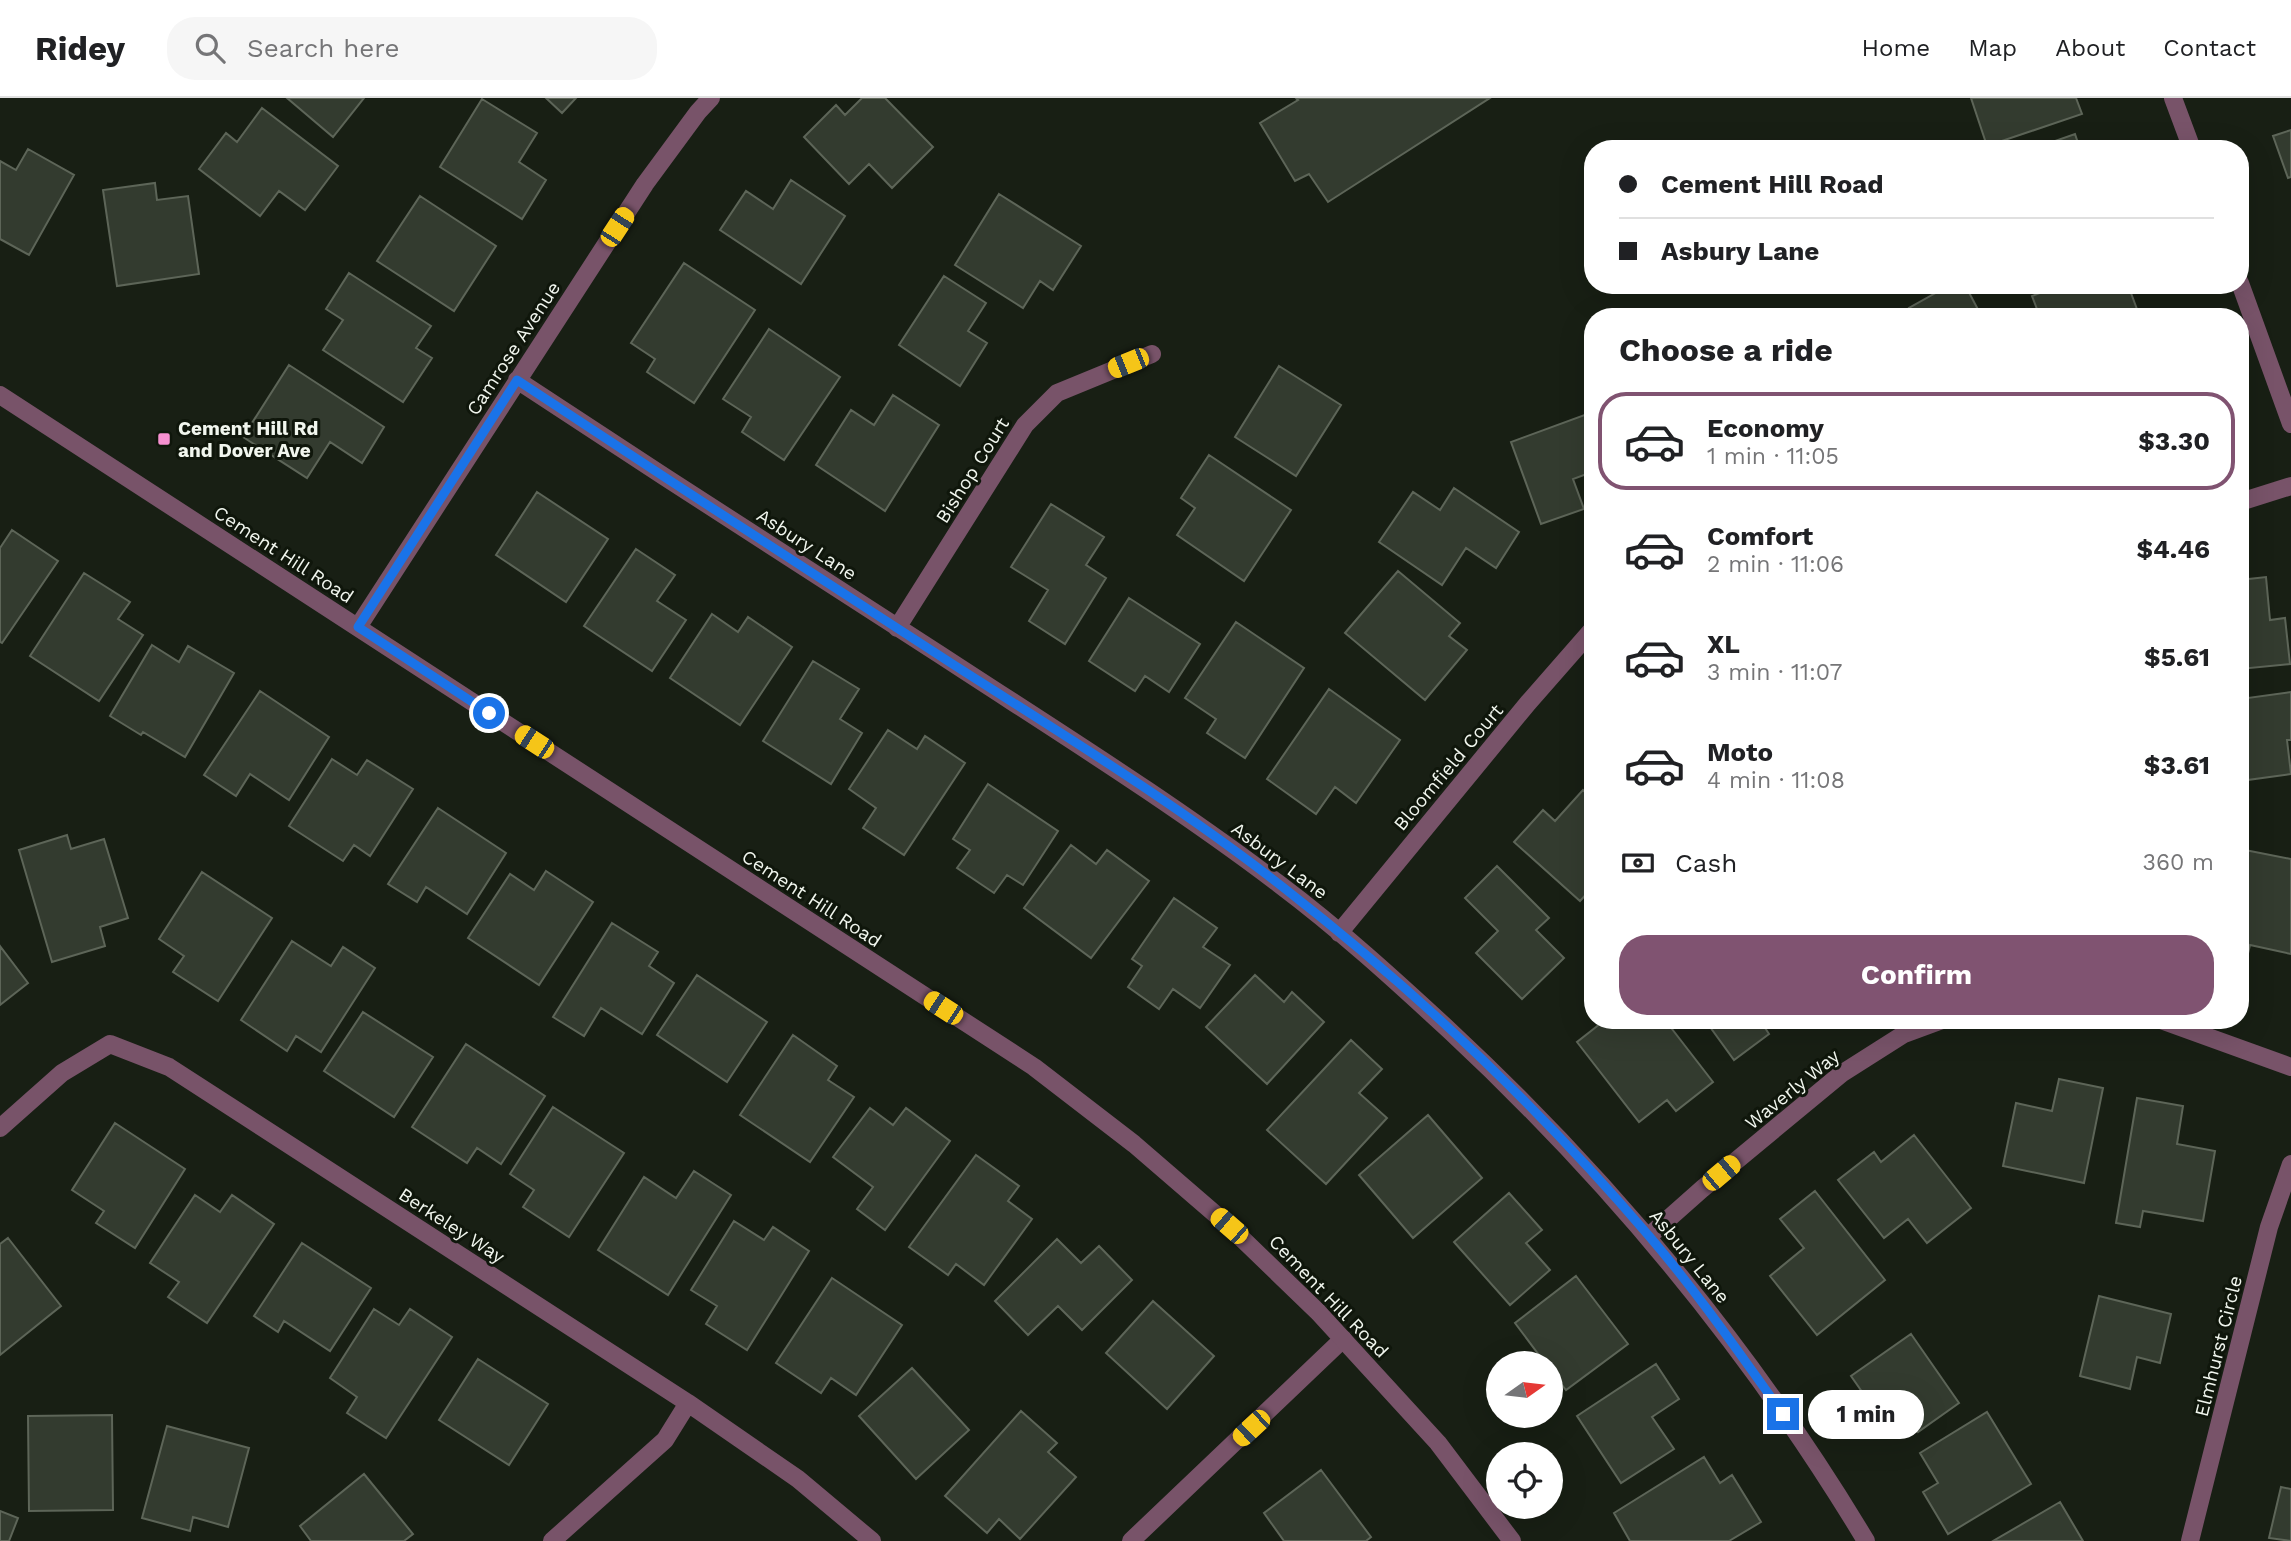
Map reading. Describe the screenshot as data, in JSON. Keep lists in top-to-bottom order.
{
  "streets": {
    "street": [
      "Camrose Avenue",
      "Bishop Court",
      "Asbury Lane",
      "Cement Hill Road",
      "Bloomfield Court",
      "Waverly Way",
      "Berkeley Way",
      "Elmhurst Circle"
    ]
  },
  "crossings": [
    ["Camrose Avenue", "Asbury Lane"],
    ["Camrose Avenue", "Cement Hill Road"],
    ["Bishop Court", "Asbury Lane"],
    ["Asbury Lane", "Bloomfield Court"],
    ["Asbury Lane", "Waverly Way"]
  ],
  "places": {
    "transit": ["Cement Hill Rd and Dover Ave"]
  },
  "north": "right",
  "page": {
    "header": "Ridey",
    "search": "Search here",
    "nav": [
      "Home",
      "Map",
      "About",
      "Contact"
    ],
    "banner": ["Cement Hill Road", "Asbury Lane"],
    "heading": "Choose a ride",
    "list": [
      {
        "name": "Economy",
        "note": "1 min · 11:05",
        "value": "$3.30"
      },
      {
        "name": "Comfort",
        "note": "2 min · 11:06",
        "value": "$4.46"
      },
      {
        "name": "XL",
        "note": "3 min · 11:07",
        "value": "$5.61"
      },
      {
        "name": "Moto",
        "note": "4 min · 11:08",
        "value": "$3.61"
      }
    ],
    "pay": ["Cash", "360 m"],
    "buttons": "Confirm",
    "bubble": "1 min"
  }
}
